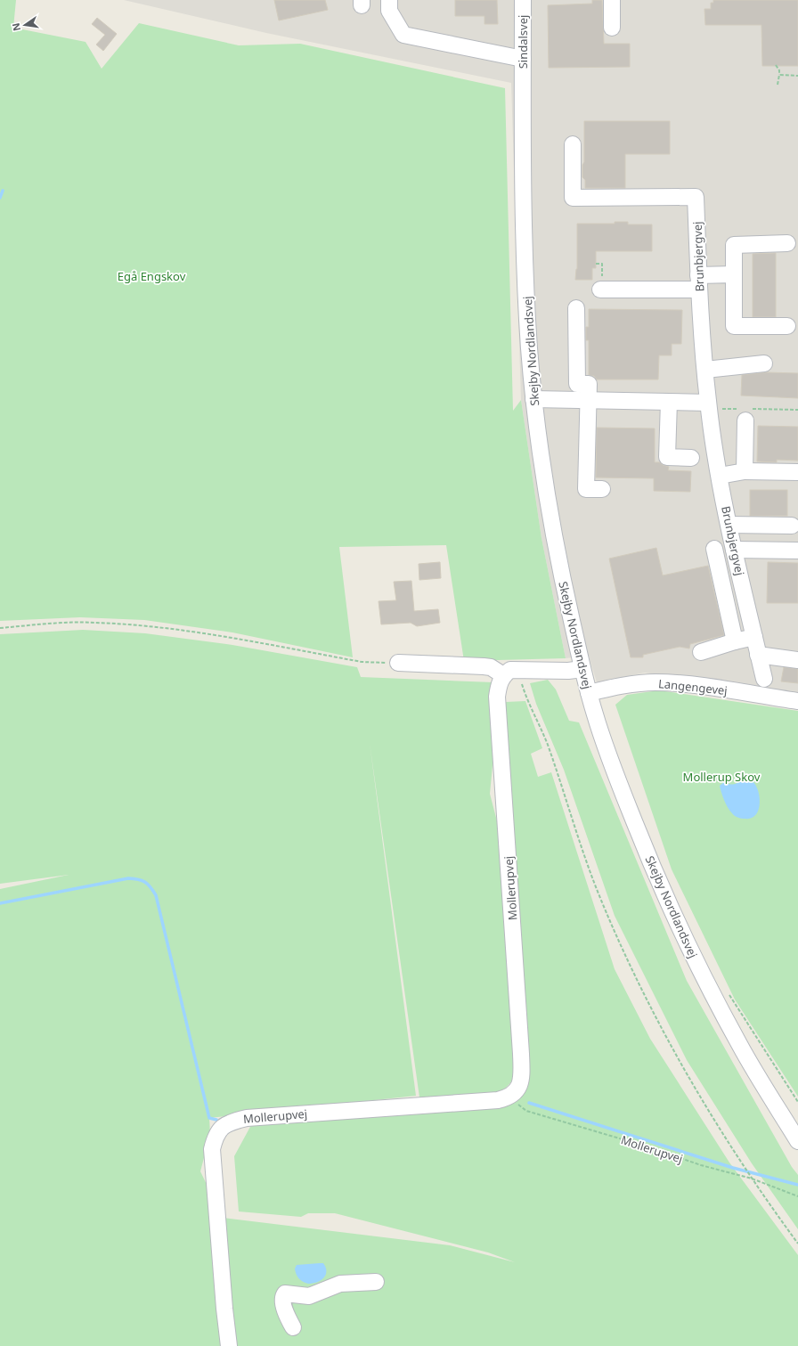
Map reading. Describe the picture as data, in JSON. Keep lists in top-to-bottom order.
{
  "streets": {
    "street": [
      "Sindalsvej",
      "Brunbjergvej",
      "Skejby Nordlandsvej",
      "Langengevej",
      "Mollerupvej"
    ]
  },
  "crossings": [
    ["Sindalsvej", "Skejby Nordlandsvej"],
    ["Skejby Nordlandsvej", "Langengevej"]
  ],
  "parks": ["Egå Engskov", "Mollerup Skov"],
  "north": "left"
}
